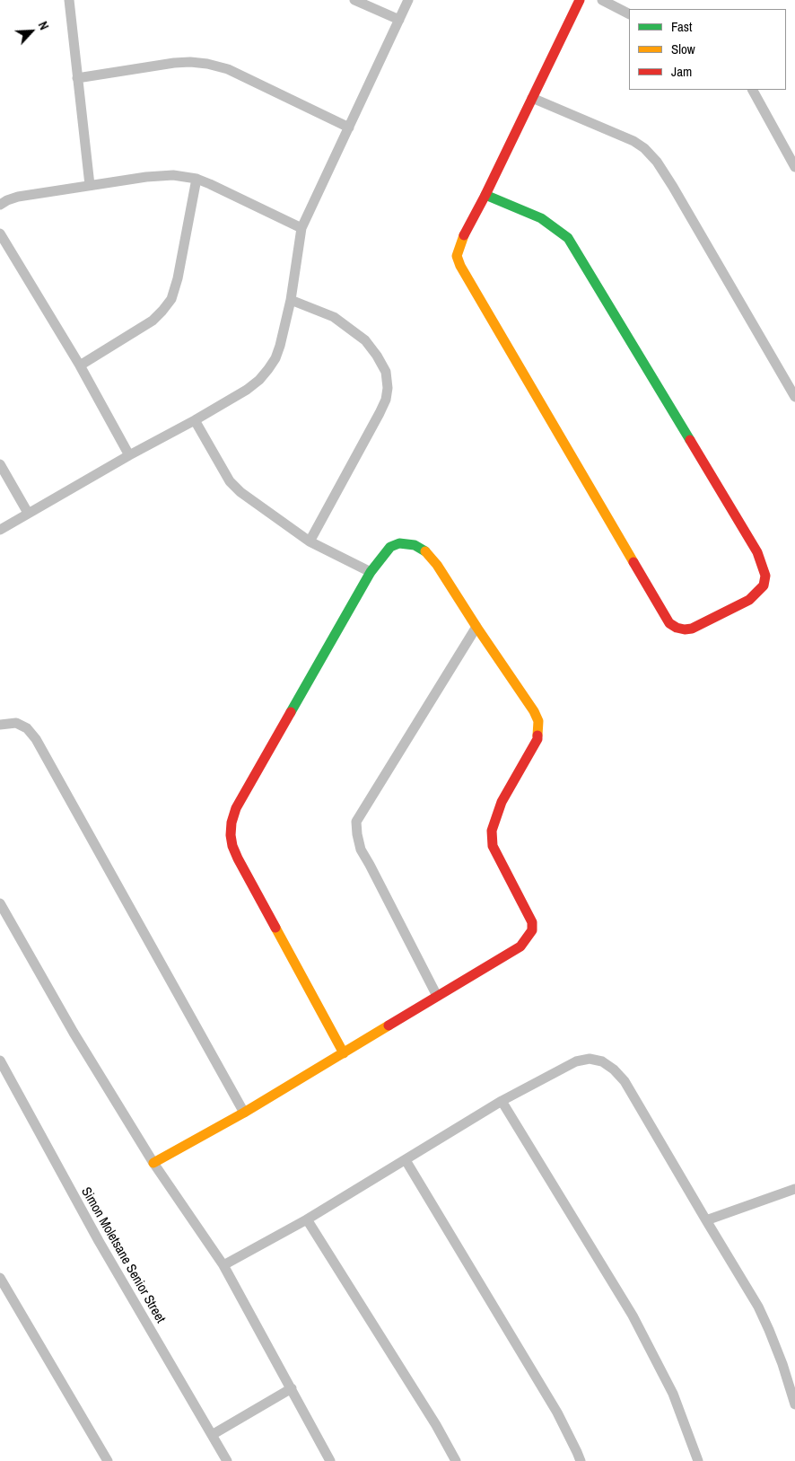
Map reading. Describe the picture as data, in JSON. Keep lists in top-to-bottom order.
{
  "streets": {
    "street": ["Simon Moletsane Senior Street"]
  },
  "legend": ["Fast", "Slow", "Jam"],
  "north": "top right"
}
